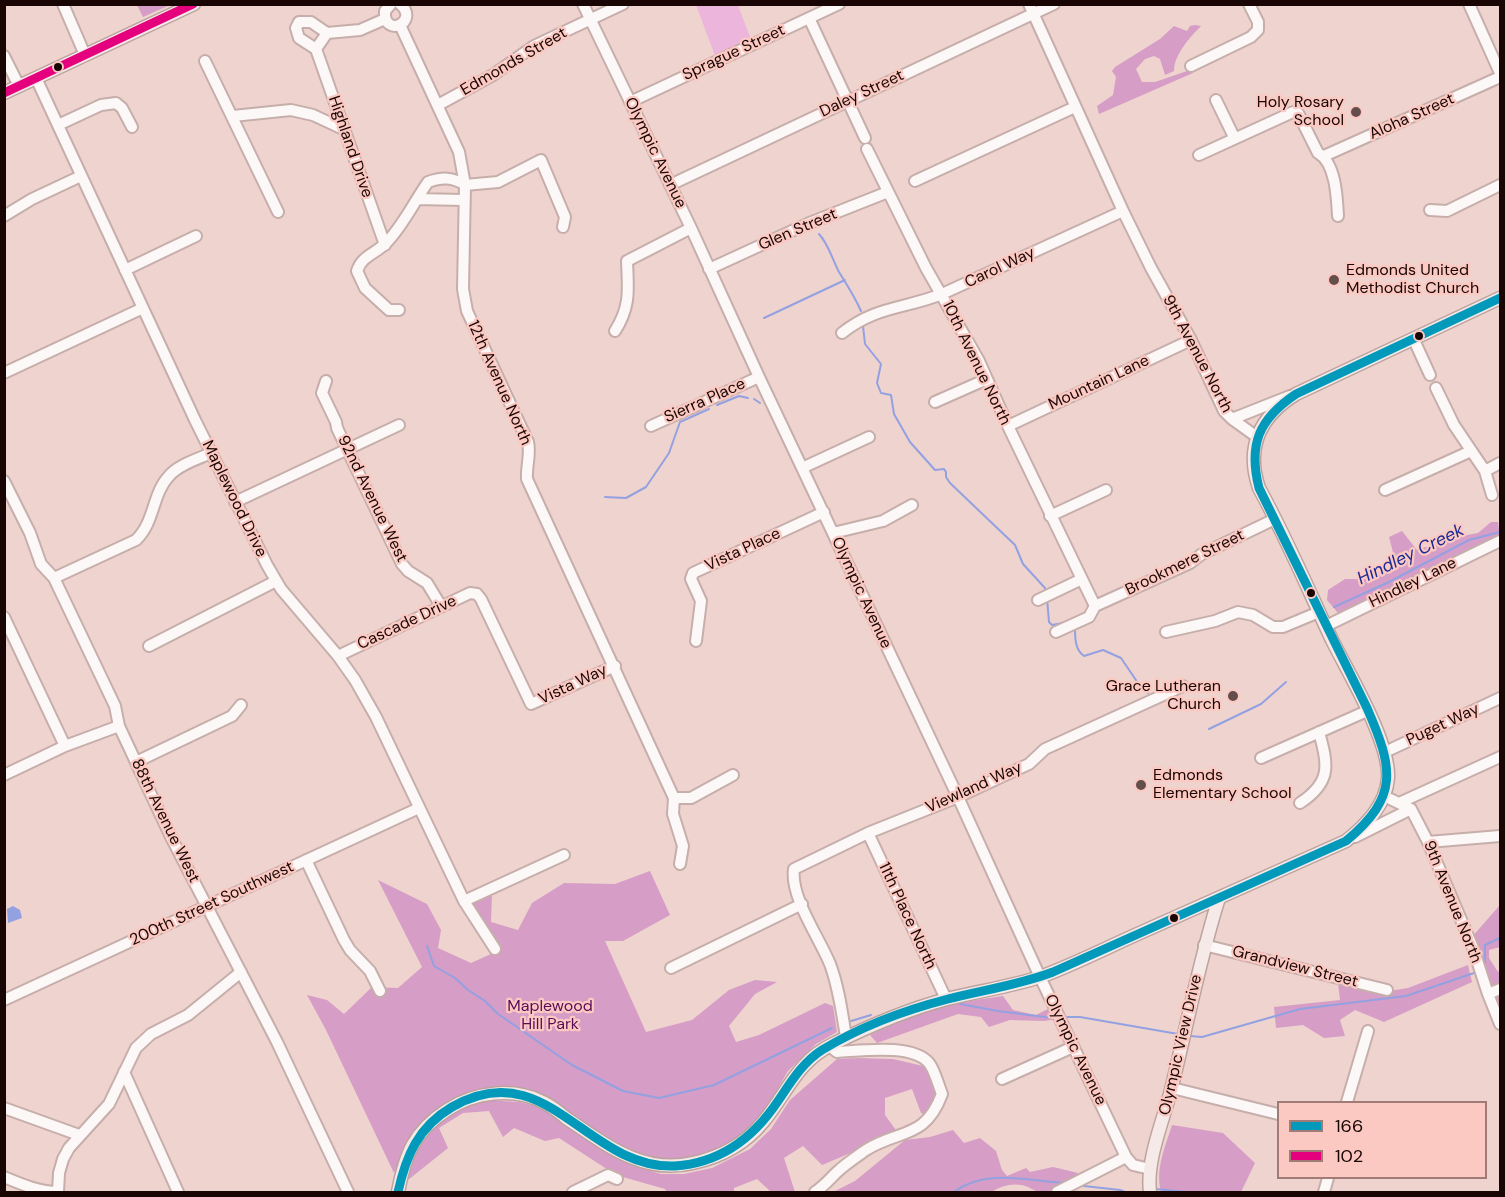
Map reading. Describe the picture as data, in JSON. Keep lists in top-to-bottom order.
{
  "streets": {
    "main road": ["Olympic View Drive"],
    "street": [
      "Sprague Street",
      "Edmonds Street",
      "Daley Street",
      "Aloha Street",
      "Highland Drive",
      "Olympic Avenue",
      "Glen Street",
      "Carol Way",
      "9th Avenue North",
      "10th Avenue North",
      "12th Avenue North",
      "Mountain Lane",
      "Sierra Place",
      "Maplewood Drive",
      "92nd Avenue West",
      "Vista Place",
      "Brookmere Street",
      "Hindley Lane",
      "Cascade Drive",
      "Vista Way",
      "Puget Way",
      "Viewland Way",
      "88th Avenue West",
      "200th Street Southwest",
      "11th Place North",
      "Grandview Street"
    ]
  },
  "crossings": [
    ["Sprague Street", "Olympic Avenue"],
    ["Sprague Street", "10th Avenue North"],
    ["Edmonds Street", "Olympic Avenue"],
    ["Edmonds Street", "12th Avenue North"],
    ["Daley Street", "Olympic Avenue"],
    ["Daley Street", "9th Avenue North"],
    ["Daley Street", "10th Avenue North"],
    ["Olympic Avenue", "Glen Street"],
    ["Olympic Avenue", "Sierra Place"],
    ["Olympic Avenue", "Vista Place"],
    ["Olympic Avenue", "Viewland Way"],
    ["Glen Street", "10th Avenue North"],
    ["Carol Way", "9th Avenue North"],
    ["Carol Way", "10th Avenue North"],
    ["9th Avenue North", "Mountain Lane"],
    ["10th Avenue North", "Mountain Lane"],
    ["10th Avenue North", "Brookmere Street"],
    ["12th Avenue North", "Vista Way"],
    ["Maplewood Drive", "Cascade Drive"],
    ["Maplewood Drive", "200th Street Southwest"],
    ["92nd Avenue West", "Cascade Drive"],
    ["Cascade Drive", "Vista Way"],
    ["Viewland Way", "11th Place North"],
    ["88th Avenue West", "200th Street Southwest"],
    ["Grandview Street", "Olympic View Drive"]
  ],
  "water": ["Hindley Creek"],
  "parks": ["Maplewood Hill Park"],
  "places": [
    "Holy Rosary School",
    "Edmonds United Methodist Church",
    "Grace Lutheran Church",
    "Edmonds Elementary School"
  ],
  "lines": ["transit line 102", "transit line 166"],
  "legend": ["166", "102"]
}
